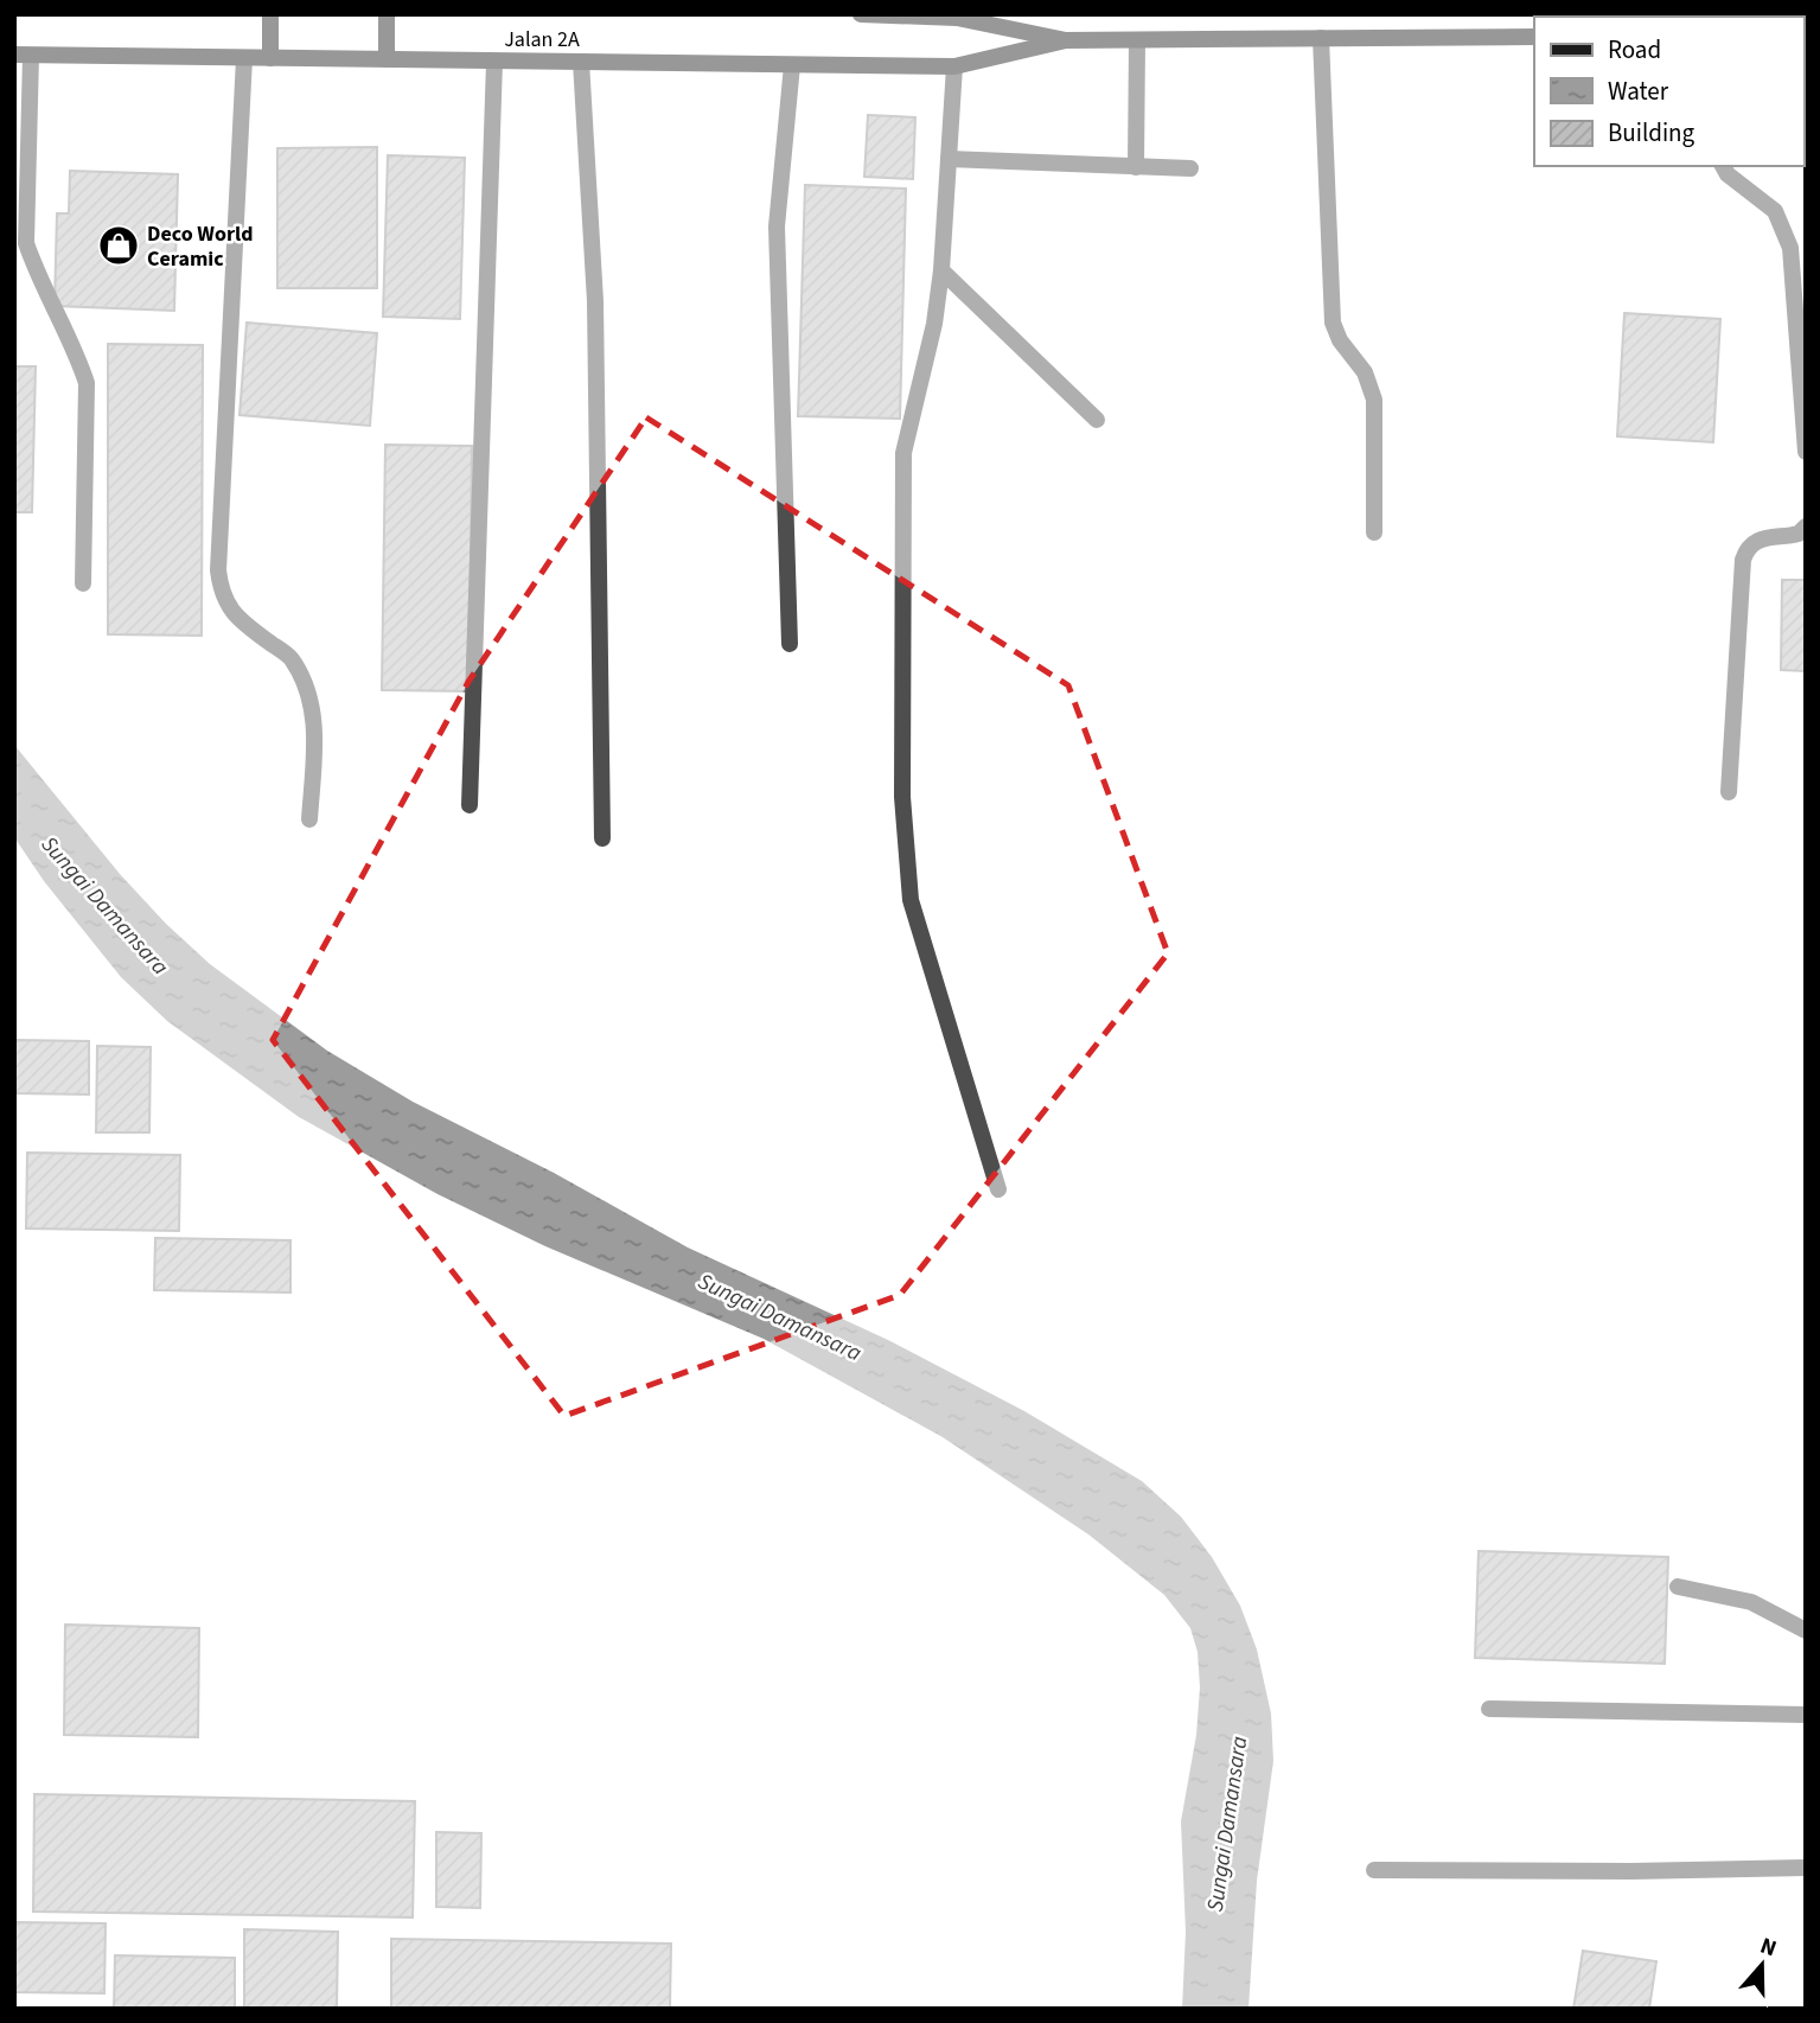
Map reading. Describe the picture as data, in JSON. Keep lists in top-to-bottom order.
{
  "streets": {
    "street": ["Jalan 2A"]
  },
  "water": ["Sungai Damansara"],
  "places": {
    "shop": ["Deco World Ceramic"]
  },
  "legend": ["Road", "Water", "Building"],
  "north": "top"
}
